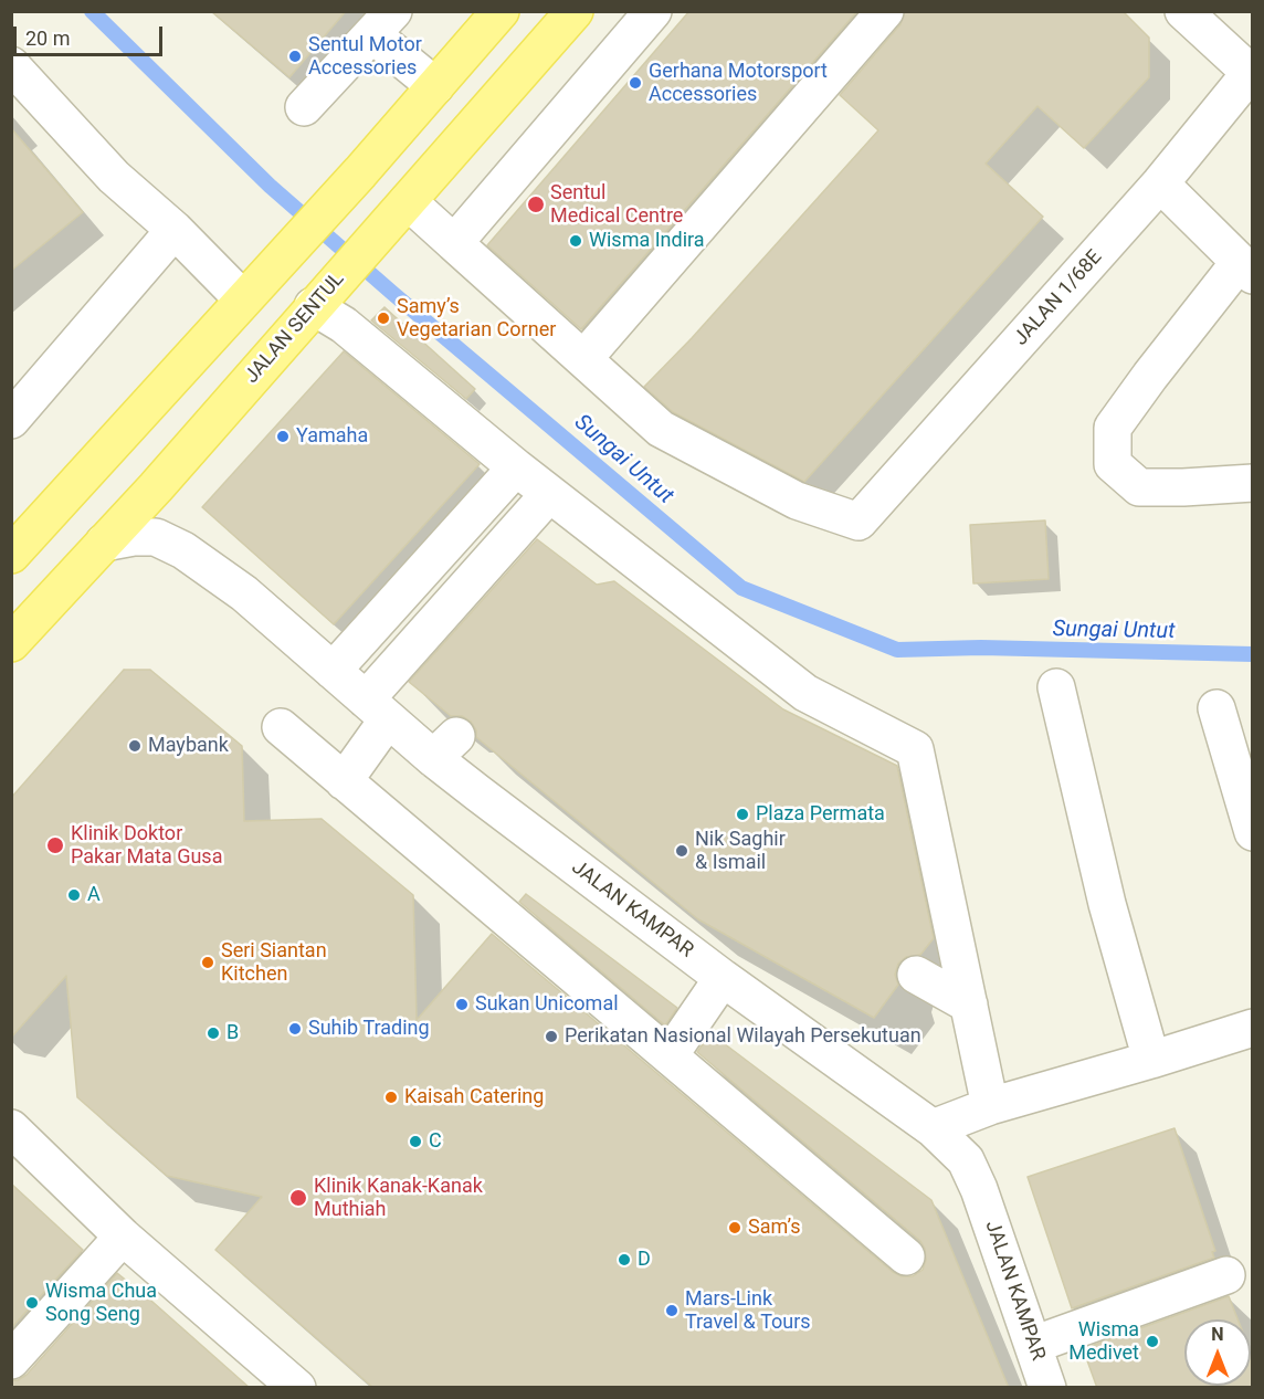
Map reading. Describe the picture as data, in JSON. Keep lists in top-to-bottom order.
{
  "streets": {
    "main road": ["JALAN SENTUL"],
    "street": ["JALAN 1/68E", "JALAN KAMPAR"]
  },
  "crossings": [
    ["JALAN SENTUL", "JALAN KAMPAR"]
  ],
  "water": ["Sungai Untut"],
  "places": [
    "Sentul Motor Accessories",
    "Gerhana Motorsport Accessories",
    "Sentul Medical Centre",
    "Wisma Indira",
    "Samy’s Vegetarian Corner",
    "Yamaha",
    "Maybank",
    "Plaza Permata",
    "Klinik Doktor Pakar Mata Gusa",
    "Nik Saghir & Ismail",
    "A",
    "Seri Siantan Kitchen",
    "Sukan Unicomal",
    "Suhib Trading",
    "B",
    "Perikatan Nasional Wilayah Persekutuan",
    "Kaisah Catering",
    "C",
    "Klinik Kanak-Kanak Muthiah",
    "Sam’s",
    "D",
    "Wisma Chua Song Seng",
    "Mars-Link Travel & Tours",
    "Wisma Medivet"
  ],
  "scale_bar": "20 m",
  "north": "top"
}
